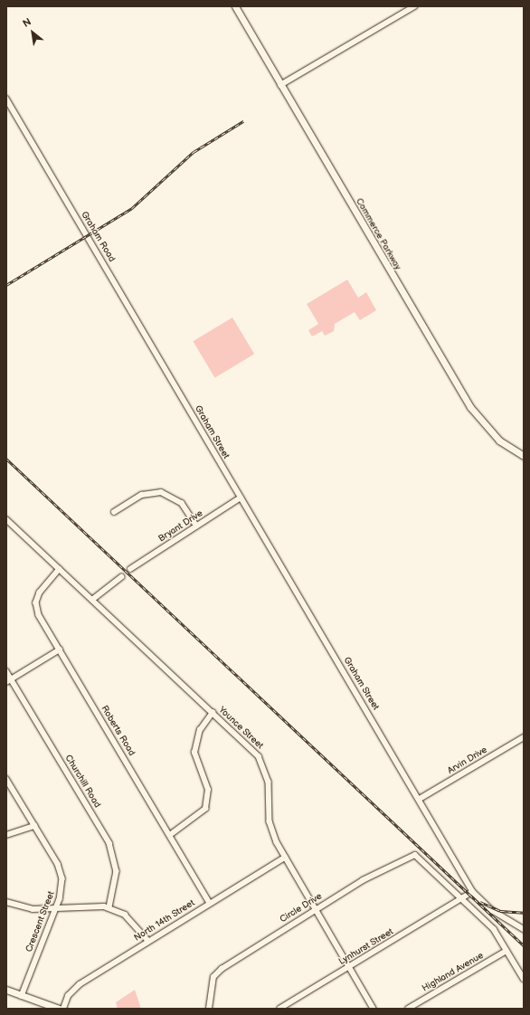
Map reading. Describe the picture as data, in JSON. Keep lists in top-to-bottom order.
{
  "streets": {
    "street": [
      "Commerce Parkway",
      "Graham Road",
      "Graham Street",
      "Bryant Drive",
      "Younce Street",
      "Roberts Road",
      "Arvin Drive",
      "Churchill Road",
      "Circle Drive",
      "North 14th Street",
      "Crescent Street",
      "Lynhurst Street",
      "Highland Avenue"
    ]
  },
  "crossings": [
    ["Graham Road", "Graham Street"],
    ["Graham Street", "Bryant Drive"],
    ["Graham Street", "Arvin Drive"],
    ["Younce Street", "Roberts Road"],
    ["Younce Street", "Circle Drive"],
    ["Younce Street", "North 14th Street"],
    ["Younce Street", "Lynhurst Street"],
    ["Roberts Road", "North 14th Street"],
    ["Circle Drive", "Lynhurst Street"]
  ],
  "north": "top left"
}
